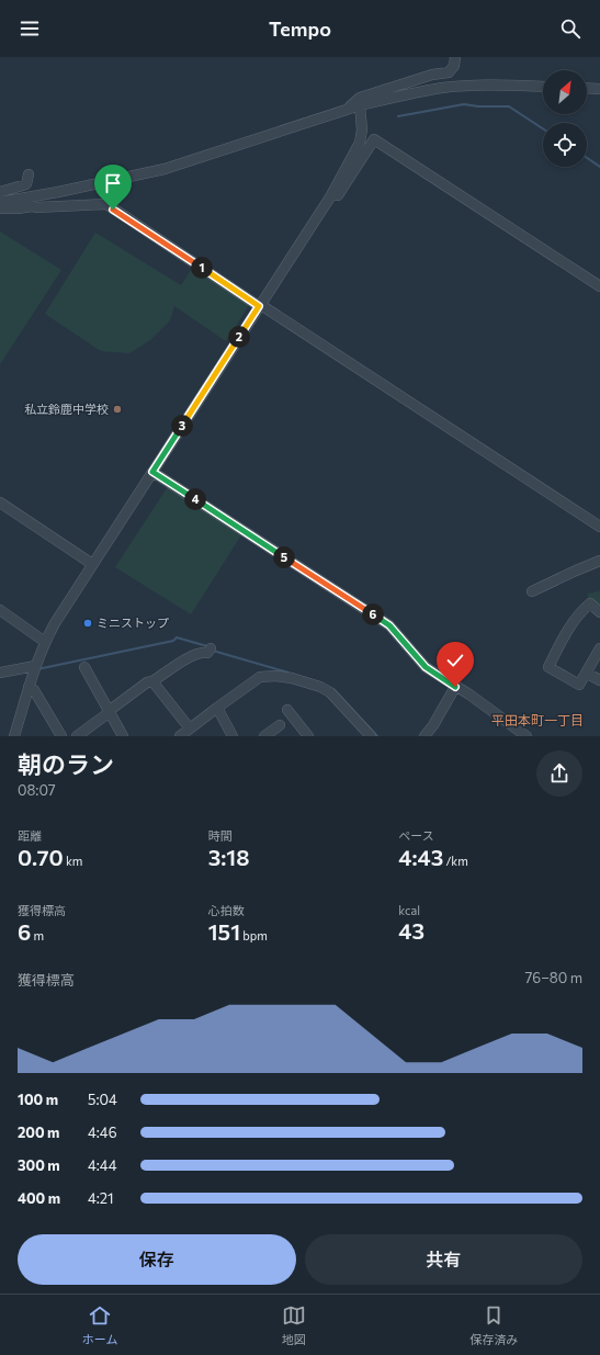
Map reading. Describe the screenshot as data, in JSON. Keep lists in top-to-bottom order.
{
  "districts": ["平田本町一丁目"],
  "places": ["私立鈴鹿中学校", "ミニストップ"],
  "north": "top right",
  "page": {
    "header": "Tempo",
    "pins": [
      "1",
      "2",
      "3",
      "4",
      "5",
      "6"
    ],
    "heading": ["朝のラン", "08:07"],
    "stats": [
      ["距離", "0.70 km"],
      ["時間", "3:18"],
      ["ペース", "4:43 /km"],
      ["獲得標高", "6 m"],
      ["心拍数", "151 bpm"],
      ["kcal", "43"]
    ],
    "chart": ["獲得標高", "76–80 m"],
    "list": [
      {
        "name": "100 m",
        "note": "5:04"
      },
      {
        "name": "200 m",
        "note": "4:46"
      },
      {
        "name": "300 m",
        "note": "4:44"
      },
      {
        "name": "400 m",
        "note": "4:21"
      }
    ],
    "buttons": ["保存", "共有"],
    "tabs": ["ホーム", "地図", "保存済み"]
  }
}
